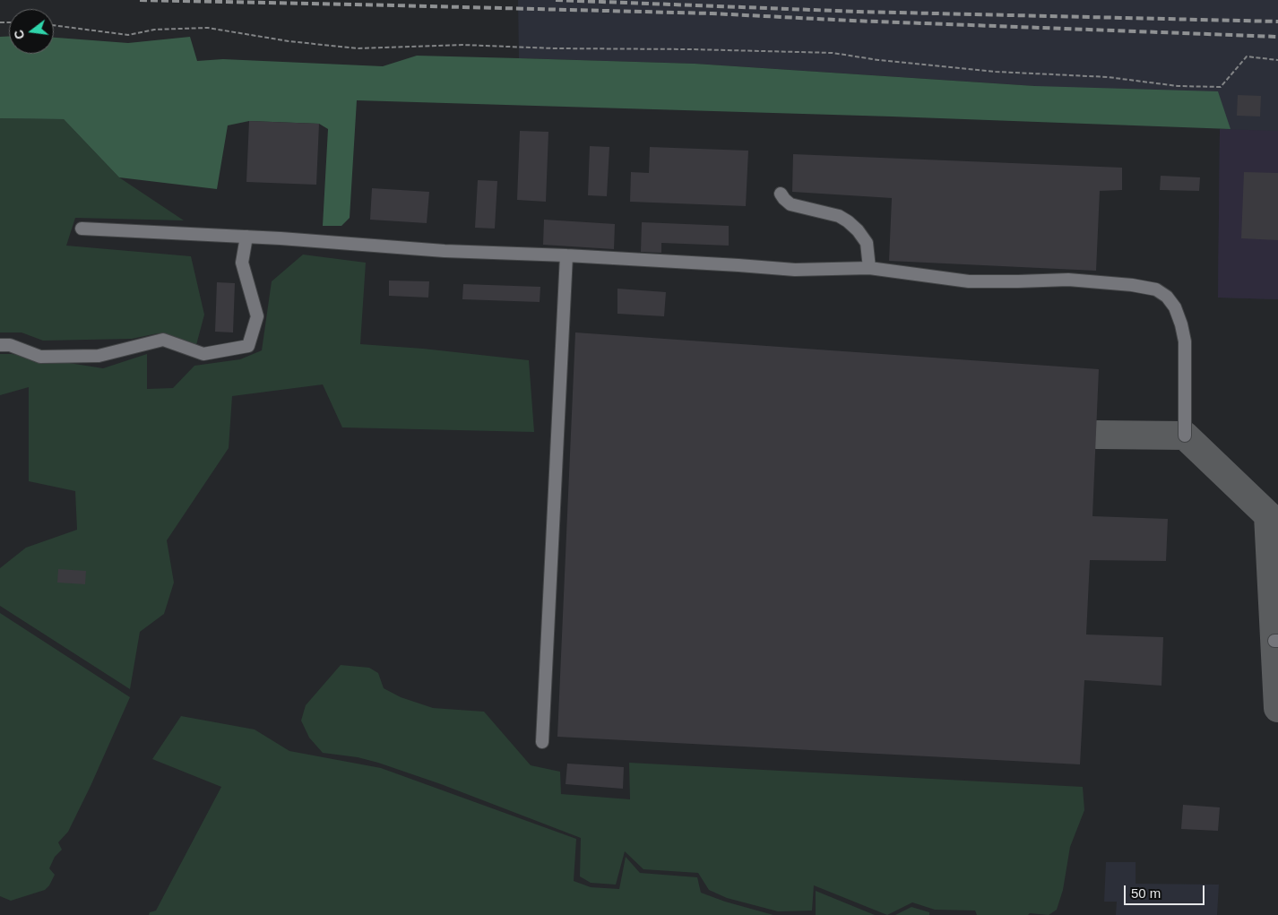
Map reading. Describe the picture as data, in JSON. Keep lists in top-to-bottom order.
{
  "scale_bar": "50 m",
  "north": "left"
}
